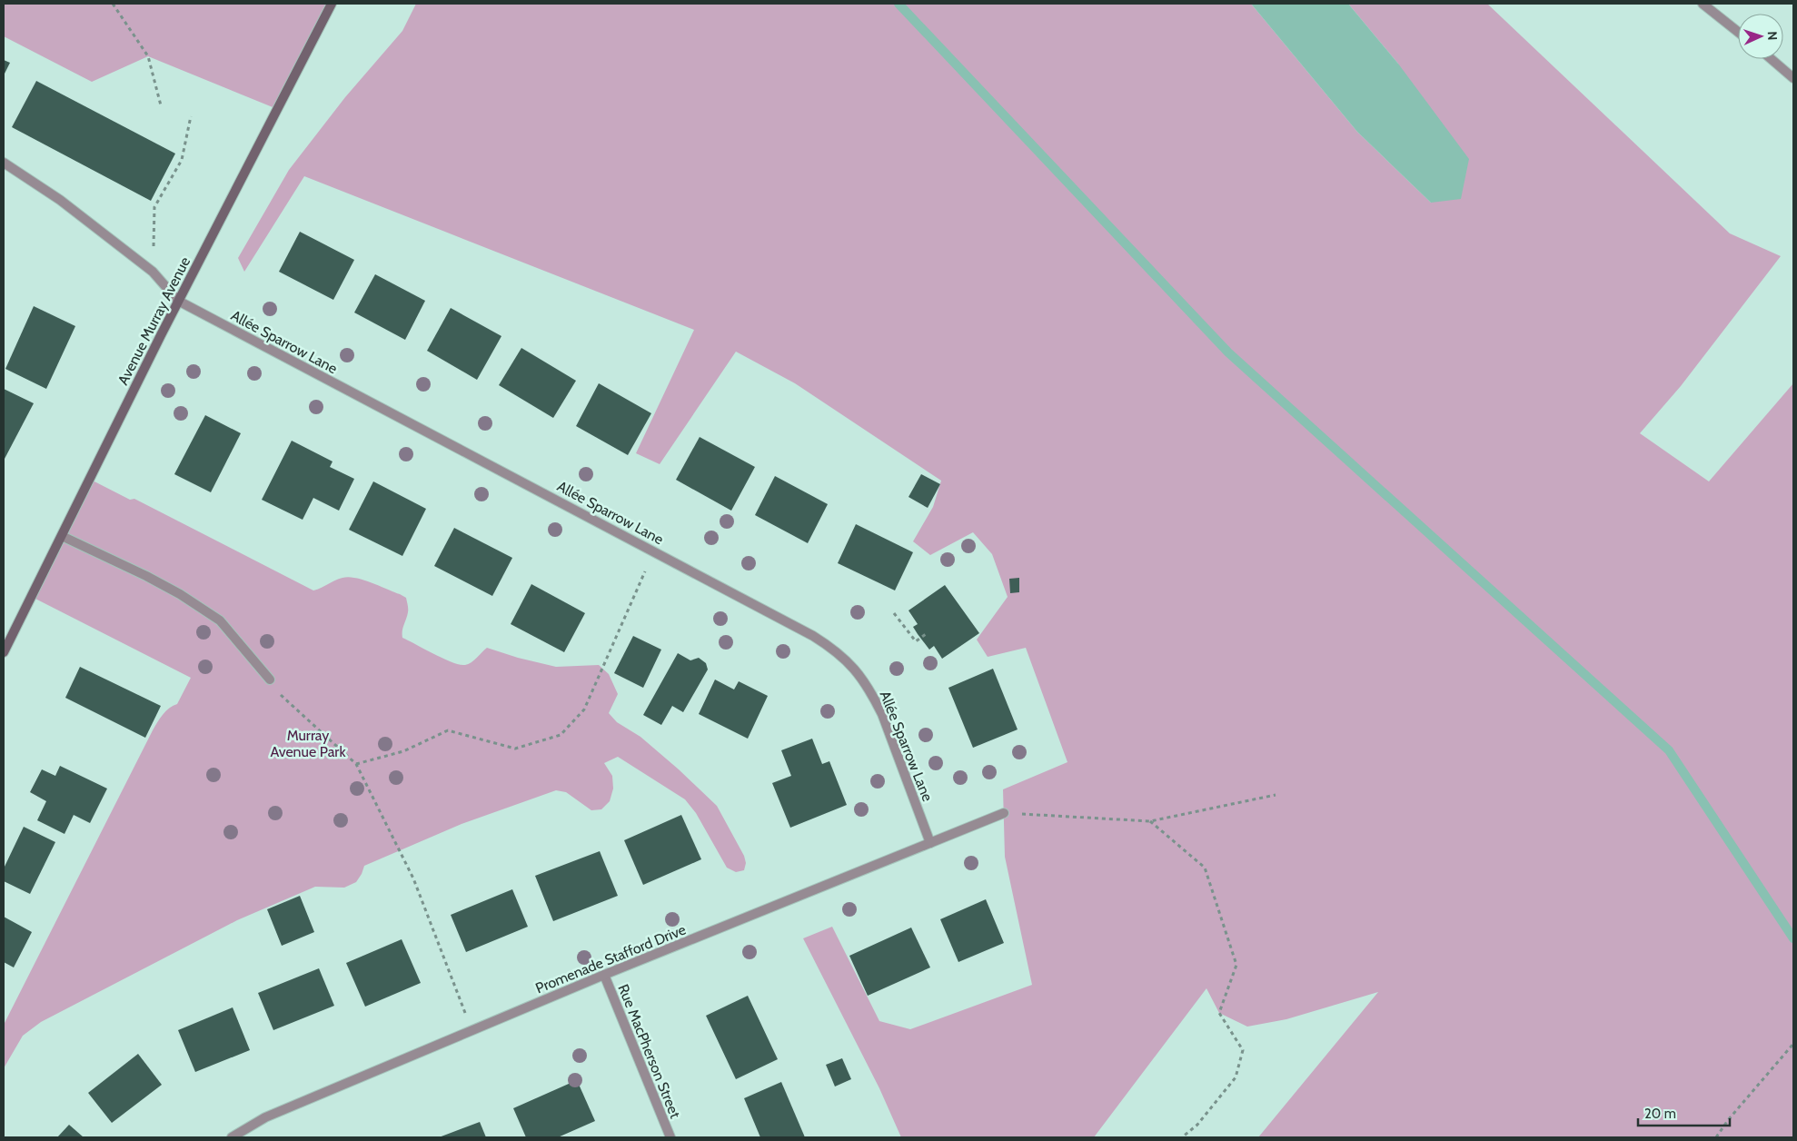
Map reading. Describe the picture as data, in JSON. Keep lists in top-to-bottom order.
{
  "streets": {
    "street": [
      "Avenue Murray Avenue",
      "Allée Sparrow Lane",
      "Promenade Stafford Drive",
      "Rue MacPherson Street"
    ]
  },
  "crossings": [
    ["Avenue Murray Avenue", "Allée Sparrow Lane"],
    ["Allée Sparrow Lane", "Promenade Stafford Drive"],
    ["Promenade Stafford Drive", "Rue MacPherson Street"]
  ],
  "parks": ["Murray Avenue Park"],
  "scale_bar": "20 m",
  "north": "right"
}
